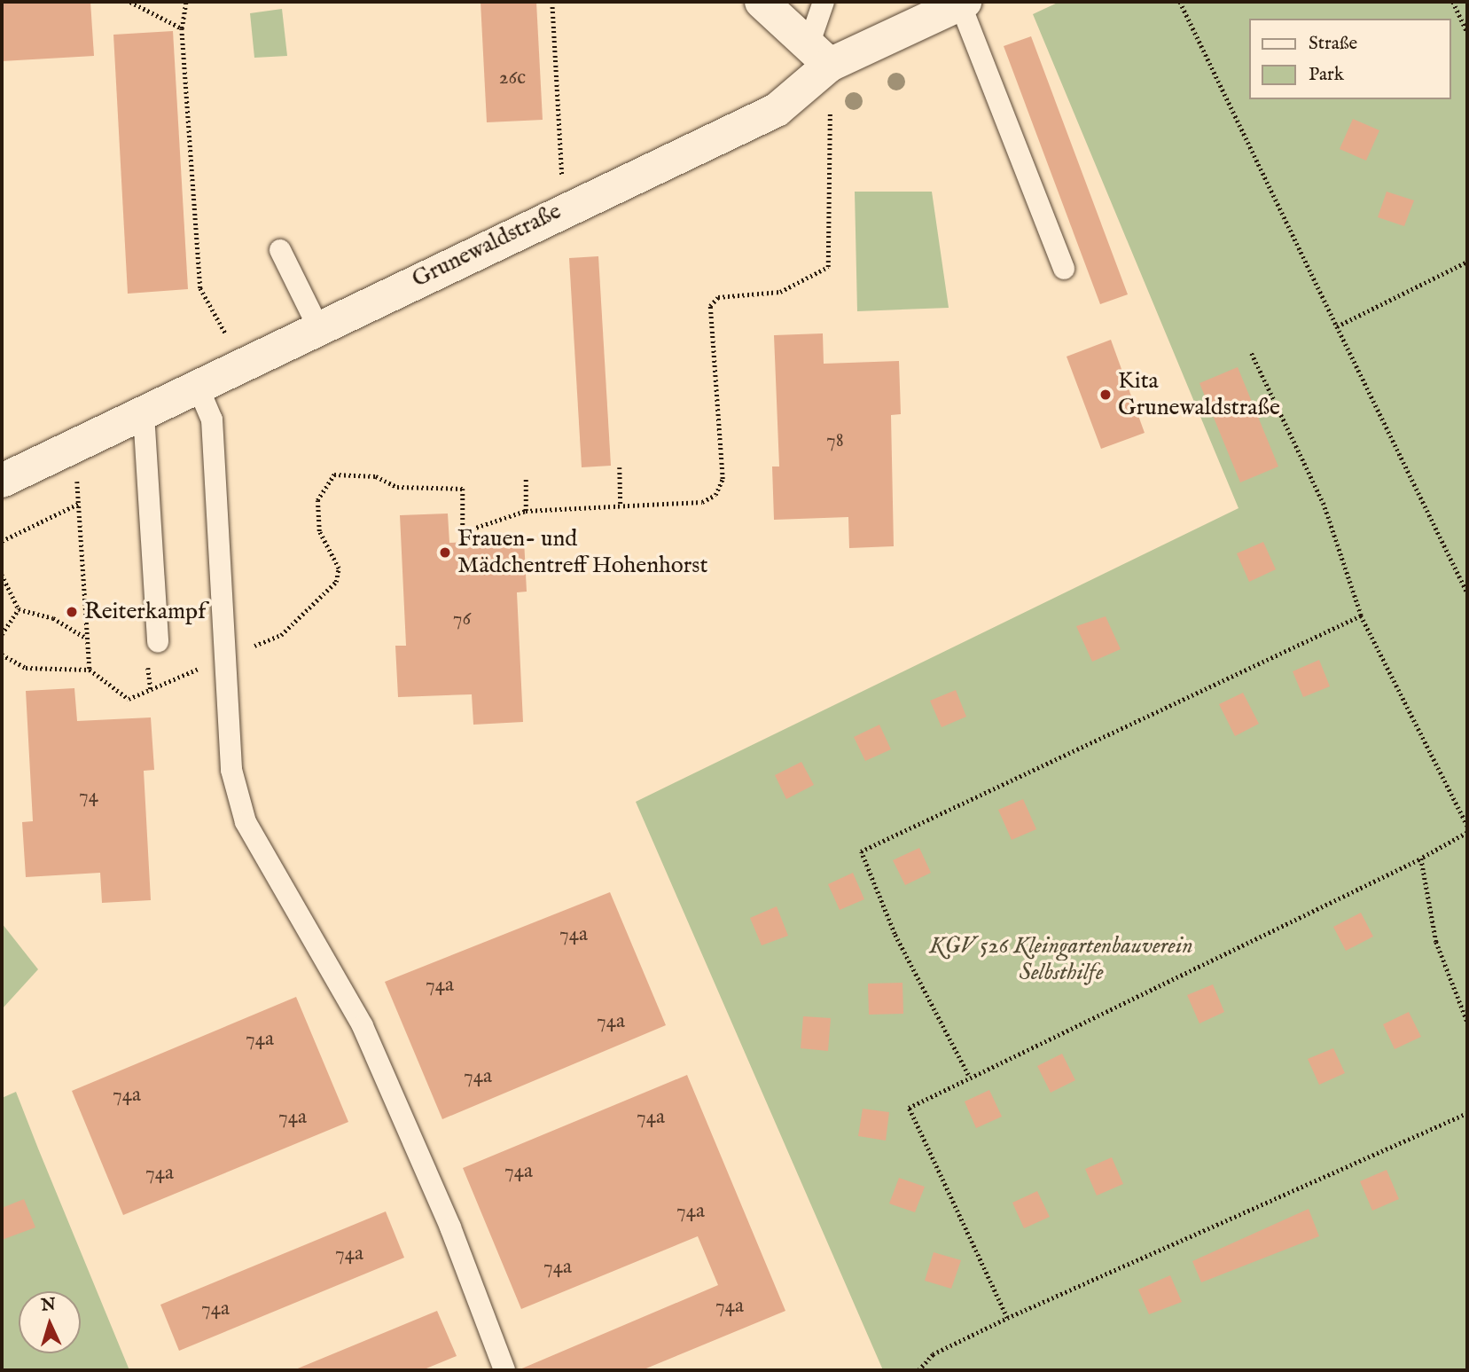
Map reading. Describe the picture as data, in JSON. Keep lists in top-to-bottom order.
{
  "streets": {
    "street": ["Grunewaldstraße"]
  },
  "parks": ["KGV 526 Kleingartenbauverein Selbsthilfe"],
  "places": ["Kita Grunewaldstraße", "Frauen- und Mädchentreff Hohenhorst", "Reiterkampf"],
  "house_numbers": [
    "26c",
    "78",
    "76",
    "74",
    "74a",
    "74a",
    "74a",
    "74a",
    "74a",
    "74a",
    "74a",
    "74a",
    "74a",
    "74a",
    "74a",
    "74a",
    "74a",
    "74a",
    "74a"
  ],
  "legend": ["Straße", "Park"],
  "north": "top"
}
